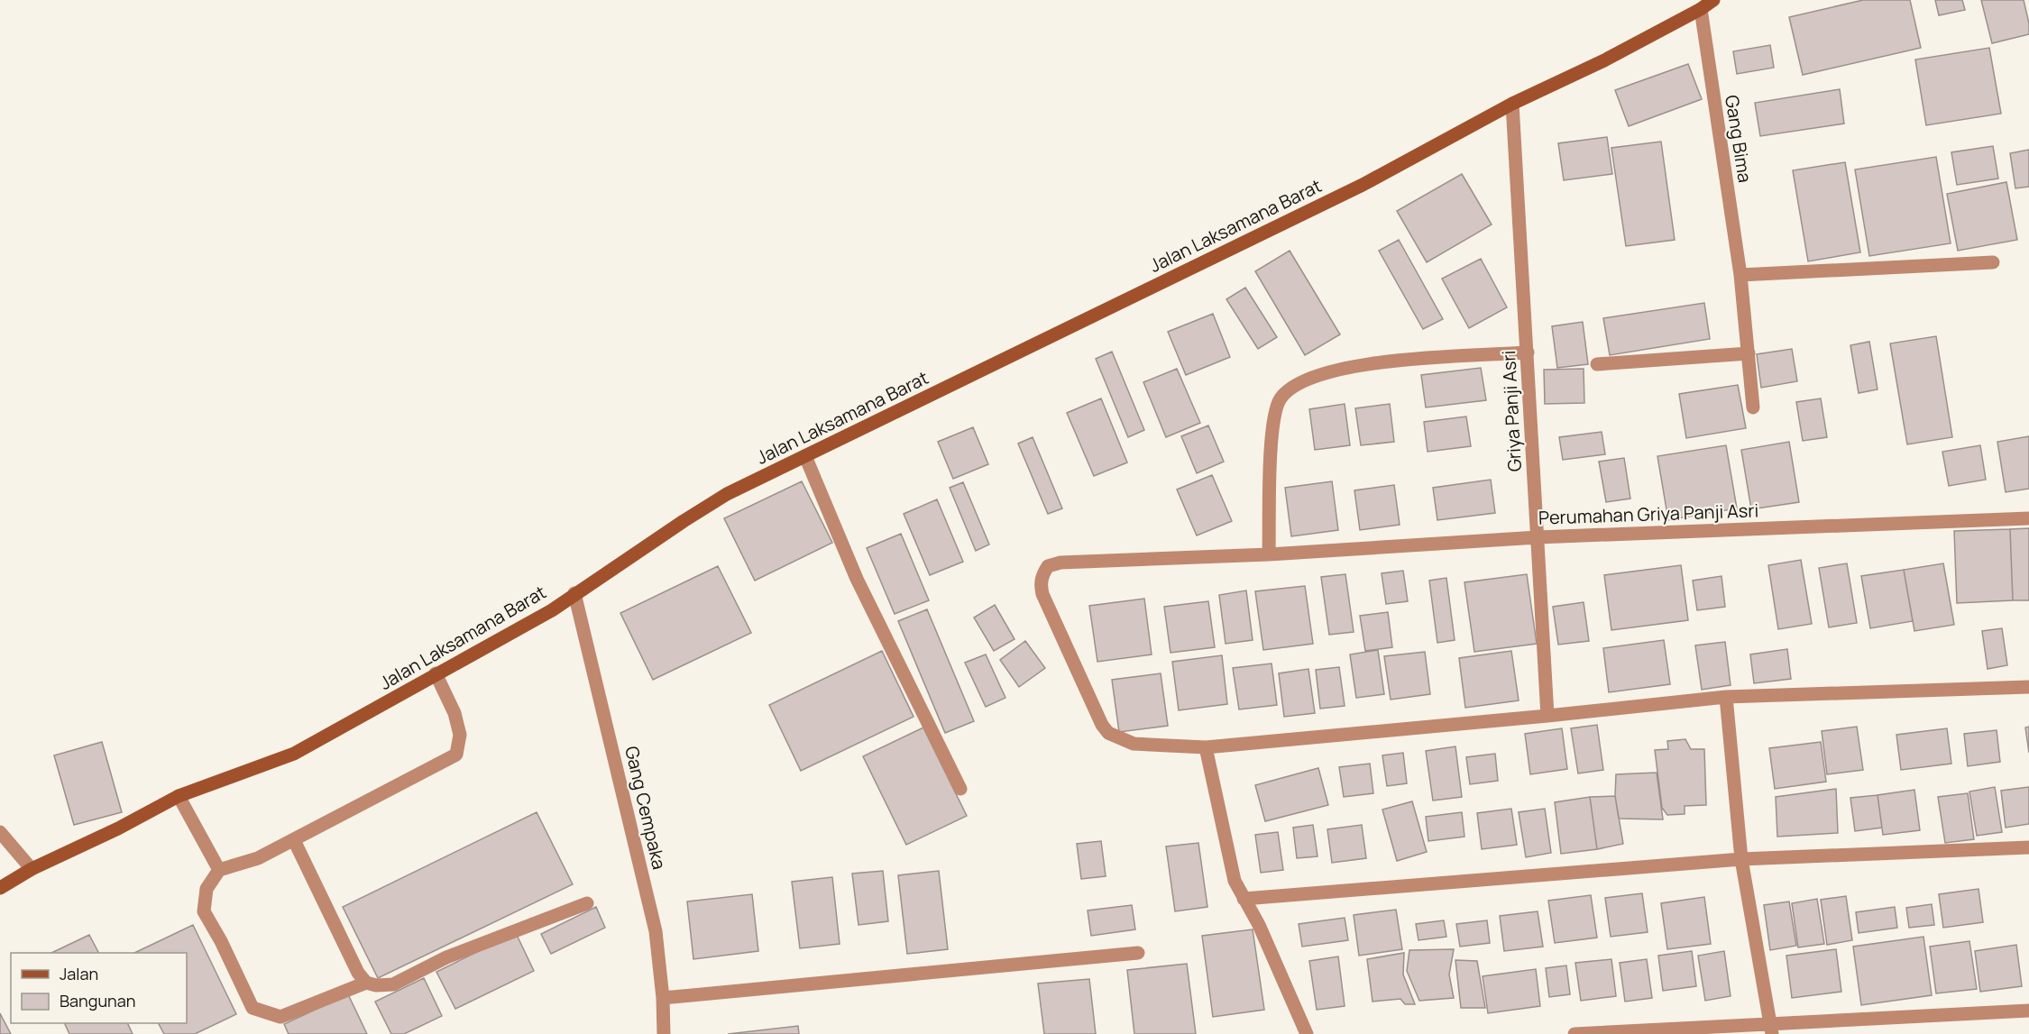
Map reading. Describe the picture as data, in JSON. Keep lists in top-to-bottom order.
{
  "streets": {
    "main road": ["Jalan Laksamana Barat"],
    "street": [
      "Gang Bima",
      "Griya Panji Asri",
      "Perumahan Griya Panji Asri",
      "Gang Cempaka"
    ]
  },
  "crossings": [
    ["Gang Bima", "Jalan Laksamana Barat"],
    ["Jalan Laksamana Barat", "Griya Panji Asri"],
    ["Jalan Laksamana Barat", "Gang Cempaka"],
    ["Griya Panji Asri", "Perumahan Griya Panji Asri"]
  ],
  "legend": ["Jalan", "Bangunan"]
}
